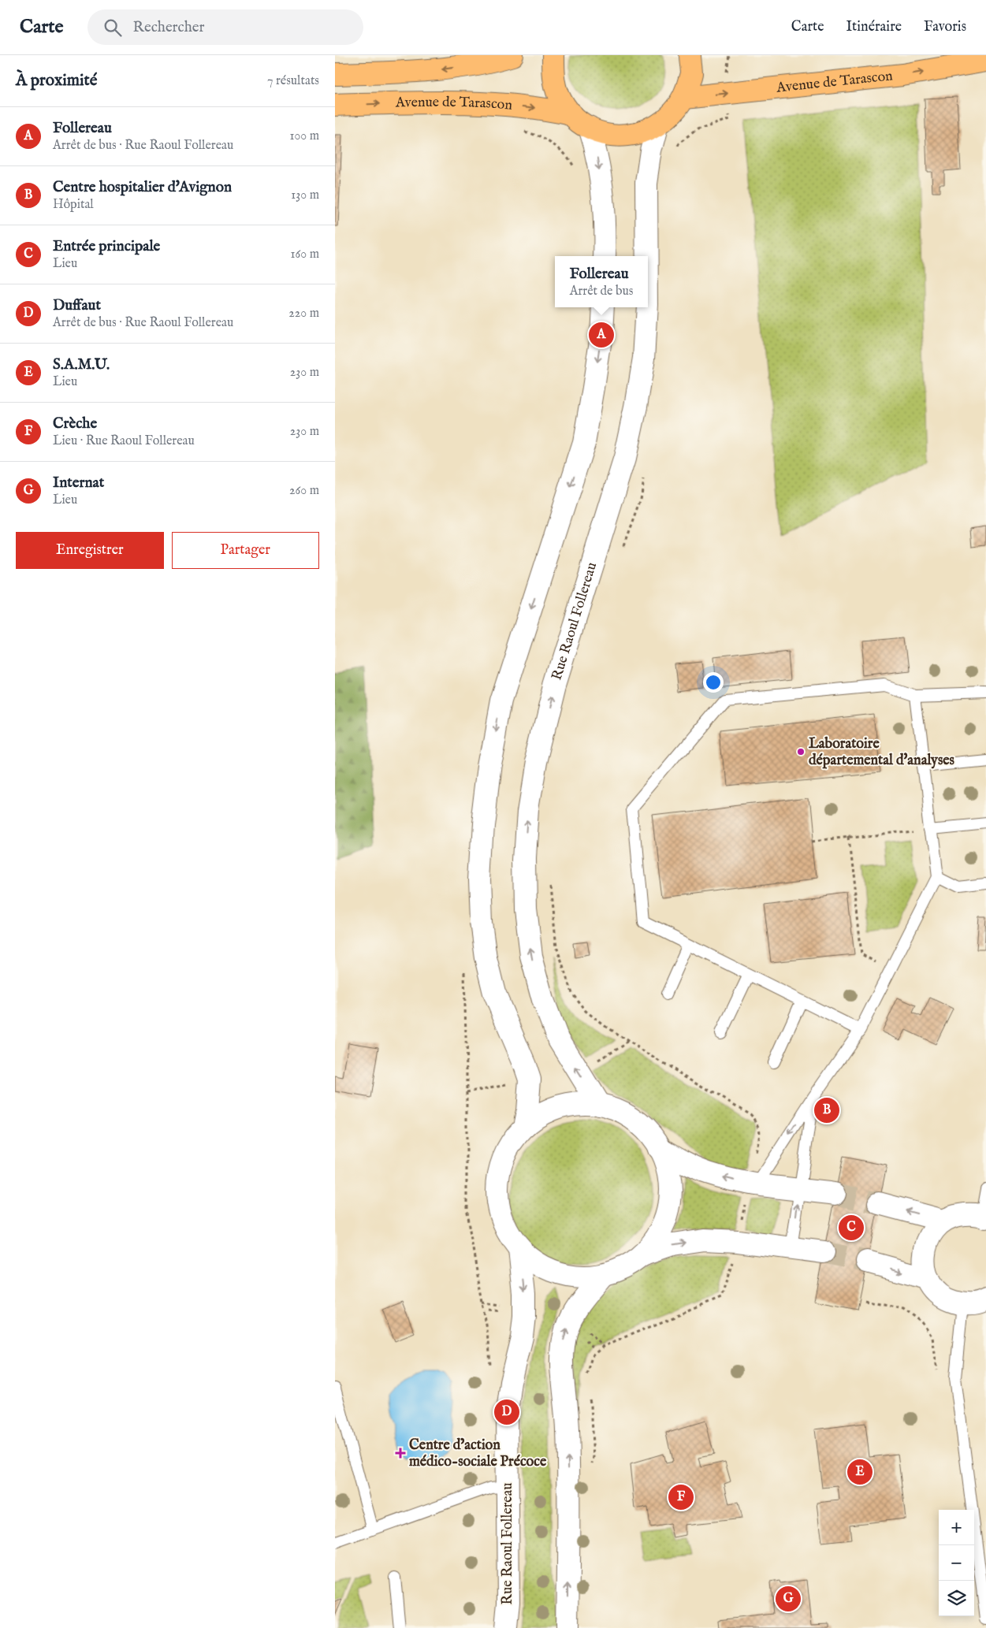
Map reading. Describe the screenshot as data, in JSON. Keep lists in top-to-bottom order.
{
  "streets": {
    "main road": ["Avenue de Tarascon"],
    "street": ["Rue Raoul Follereau"]
  },
  "places": {
    "other": ["Laboratoire départemental d'analyses"],
    "health": ["Centre d’action médico-sociale Précoce"]
  },
  "page": {
    "header": "Carte",
    "search": "Rechercher",
    "nav": ["Carte", "Itinéraire", "Favoris"],
    "heading": ["À proximité", "7 résultats"],
    "list": [
      {
        "mark": "A",
        "name": "Follereau",
        "note": "Arrêt de bus · Rue Raoul Follereau",
        "value": "100 m"
      },
      {
        "mark": "B",
        "name": "Centre hospitalier d'Avignon",
        "note": "Hôpital",
        "value": "130 m"
      },
      {
        "mark": "C",
        "name": "Entrée principale",
        "note": "Lieu",
        "value": "160 m"
      },
      {
        "mark": "D",
        "name": "Duffaut",
        "note": "Arrêt de bus · Rue Raoul Follereau",
        "value": "220 m"
      },
      {
        "mark": "E",
        "name": "S.A.M.U.",
        "note": "Lieu",
        "value": "230 m"
      },
      {
        "mark": "F",
        "name": "Crèche",
        "note": "Lieu · Rue Raoul Follereau",
        "value": "230 m"
      },
      {
        "mark": "G",
        "name": "Internat",
        "note": "Lieu",
        "value": "260 m"
      }
    ],
    "popup": ["Follereau", "Arrêt de bus"],
    "pins": [
      "A",
      "B",
      "C",
      "D",
      "E",
      "F",
      "G"
    ],
    "buttons": ["Enregistrer", "Partager"],
    "map_buttons": ["+", "−"]
  }
}
